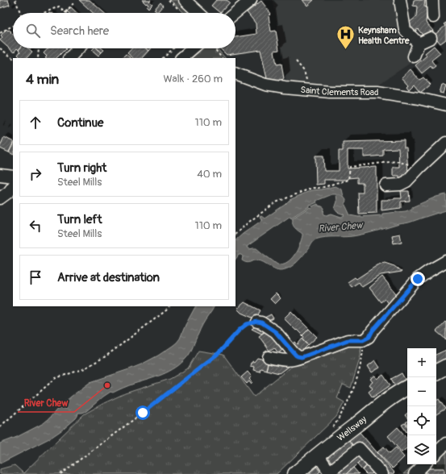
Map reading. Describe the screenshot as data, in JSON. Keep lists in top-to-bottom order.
{
  "streets": {
    "main road": ["Wellsway"],
    "street": ["Saint Clements Road"]
  },
  "water": ["River Chew"],
  "places": {
    "hospital": ["Keynsham Health Centre"],
    "other": ["River Chew"]
  },
  "page": {
    "search": "Search here",
    "heading": ["4 min", "Walk · 260 m"],
    "list": [
      ["Continue", "110 m"],
      ["Turn right", "Steel Mills", "40 m"],
      ["Turn left", "Steel Mills", "110 m"],
      "Arrive at destination"
    ],
    "map_buttons": ["+", "−"]
  }
}
